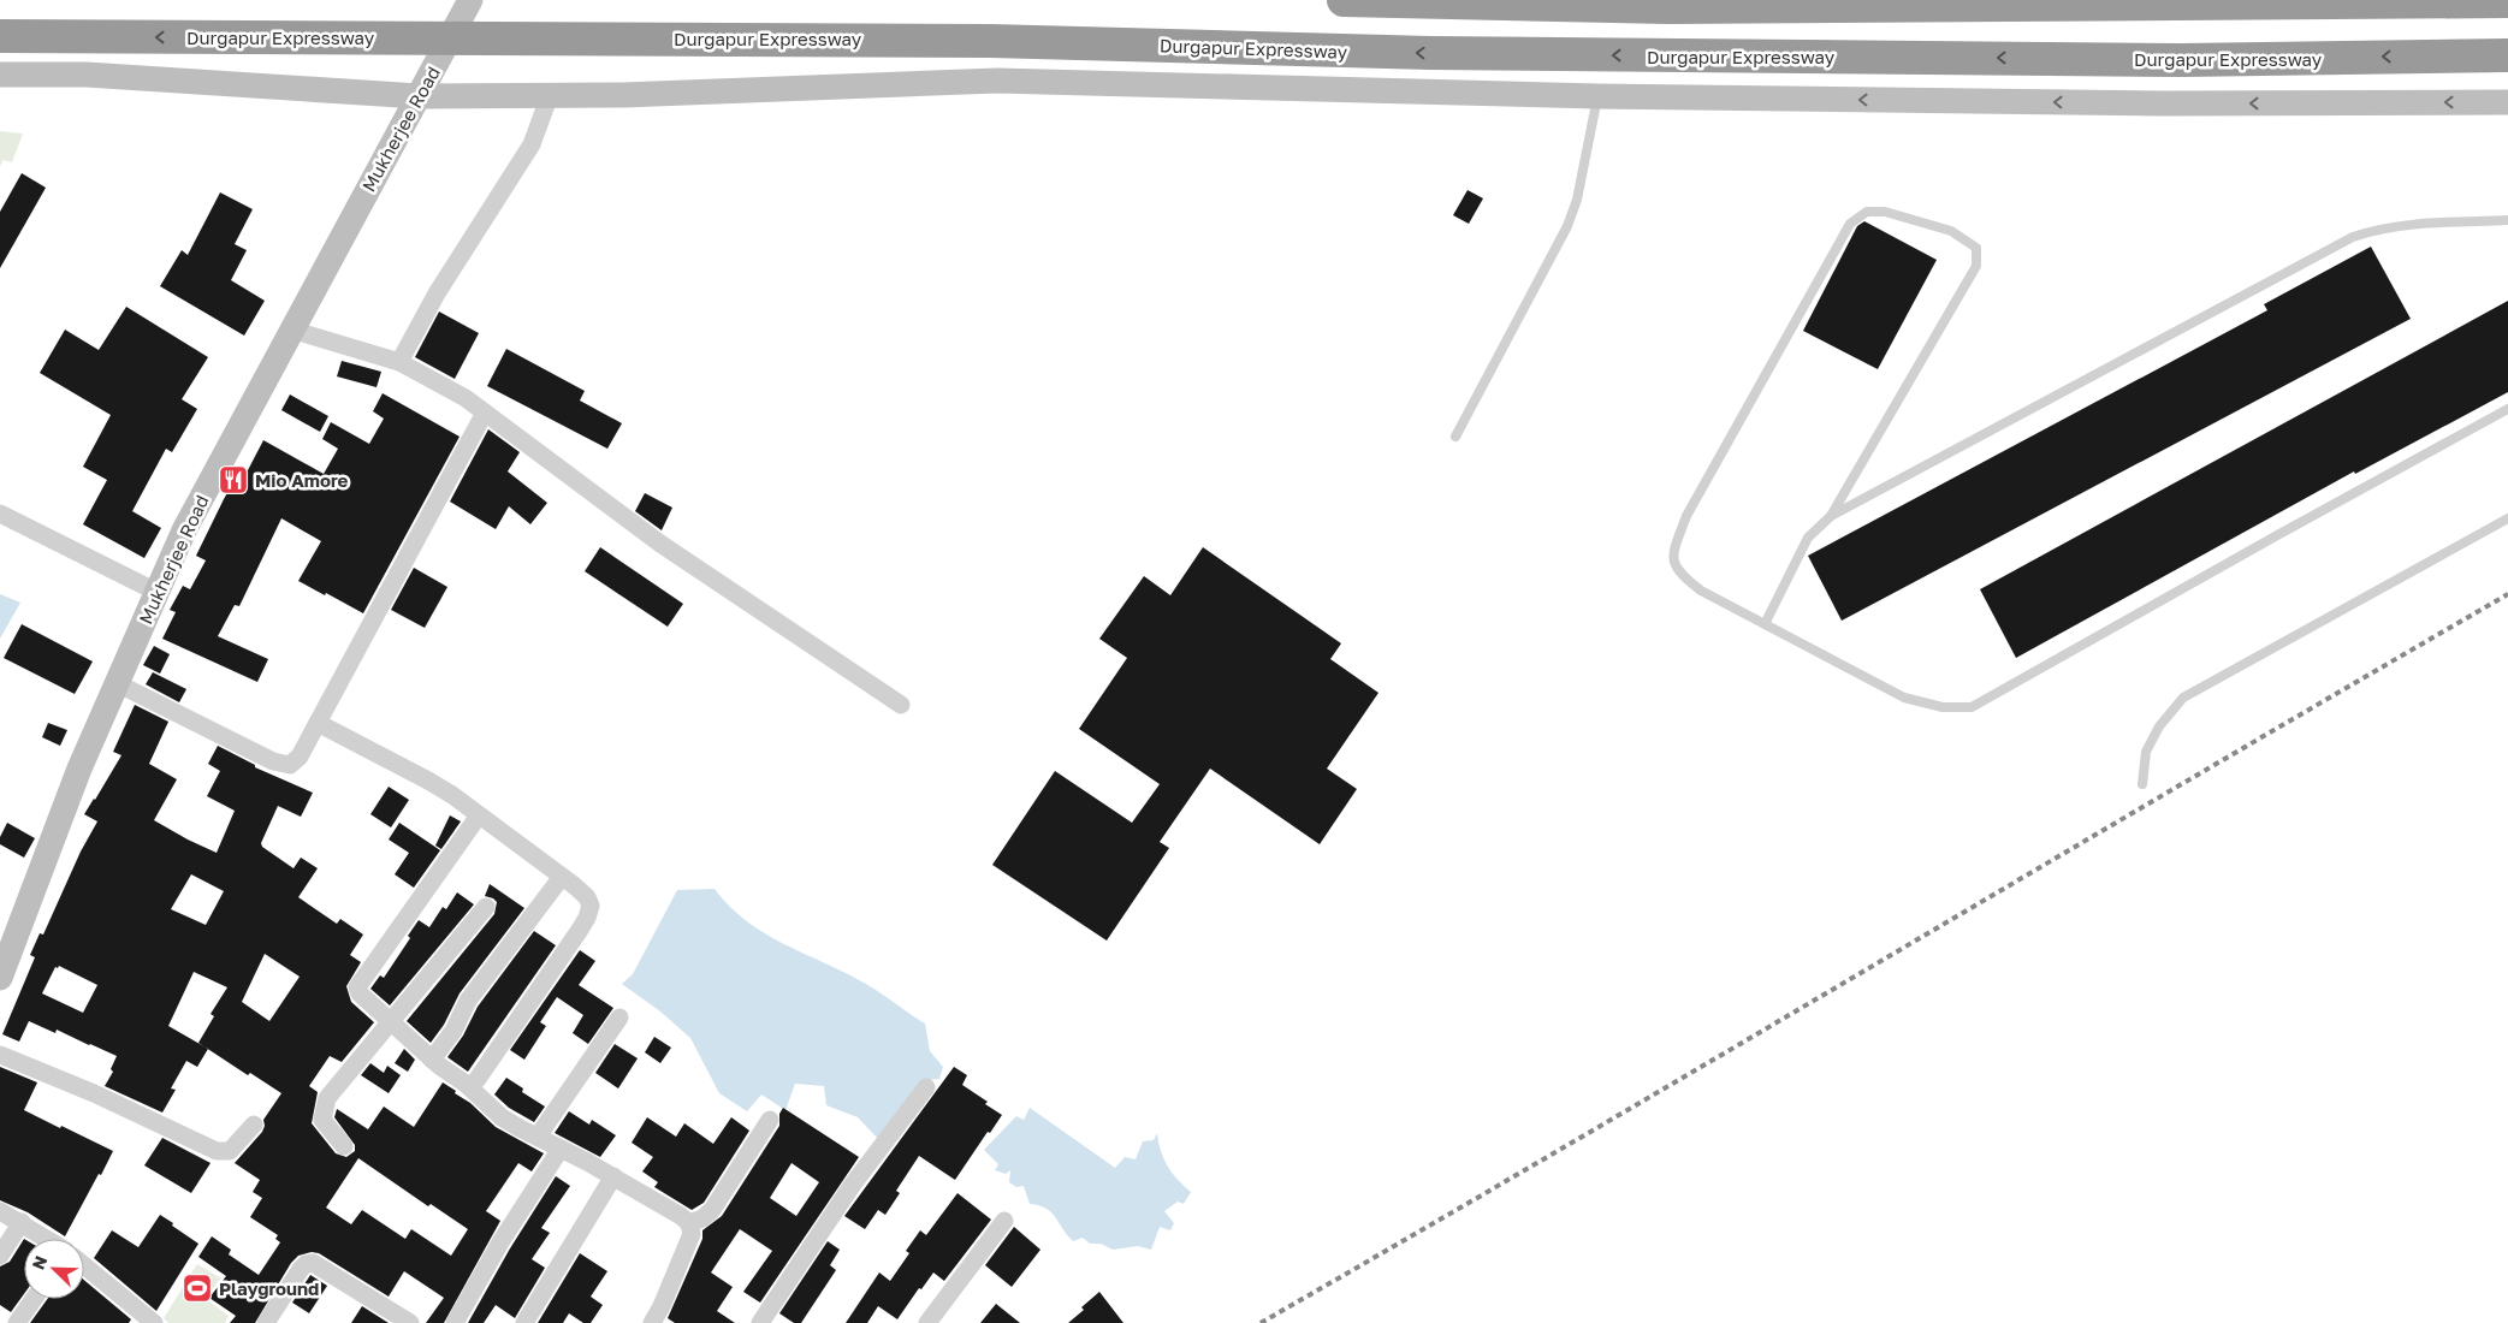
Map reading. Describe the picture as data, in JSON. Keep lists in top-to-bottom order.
{
  "streets": {
    "highway": ["Durgapur Expressway"],
    "street": ["Mukherjee Road"]
  },
  "places": {
    "restaurant": ["Mio Amore"],
    "sports": ["Playground"]
  },
  "north": "top left"
}
